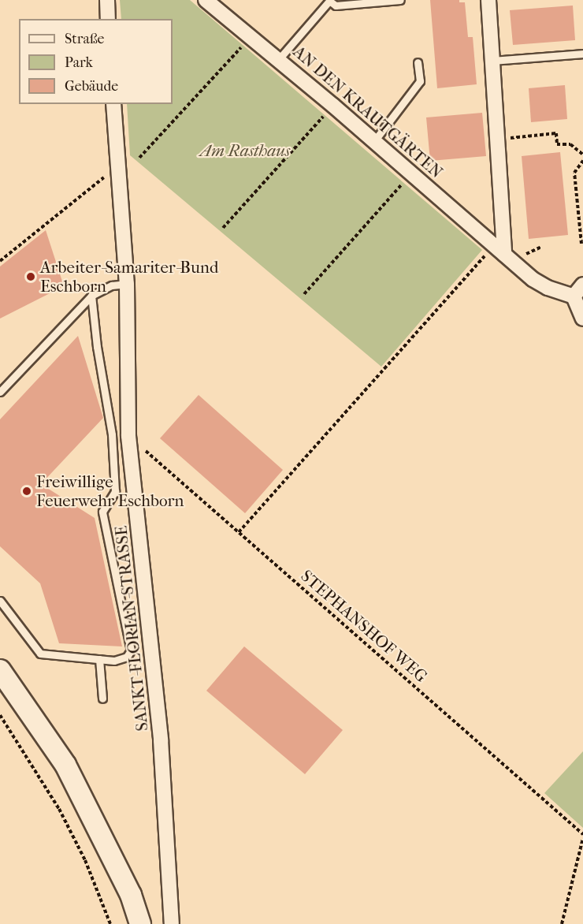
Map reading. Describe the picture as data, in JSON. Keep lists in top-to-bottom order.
{
  "streets": {
    "street": ["AN DEN KRAUTGÄRTEN", "SANKT-FLORIAN-STRASSE"],
    "path": ["STEPHANSHOF WEG"]
  },
  "crossings": [
    ["STEPHANSHOF WEG", "SANKT-FLORIAN-STRASSE"]
  ],
  "parks": ["Am Rasthaus"],
  "places": ["Arbeiter-Samariter-Bund Eschborn", "Freiwillige Feuerwehr Eschborn"],
  "legend": ["Straße", "Park", "Gebäude"]
}
